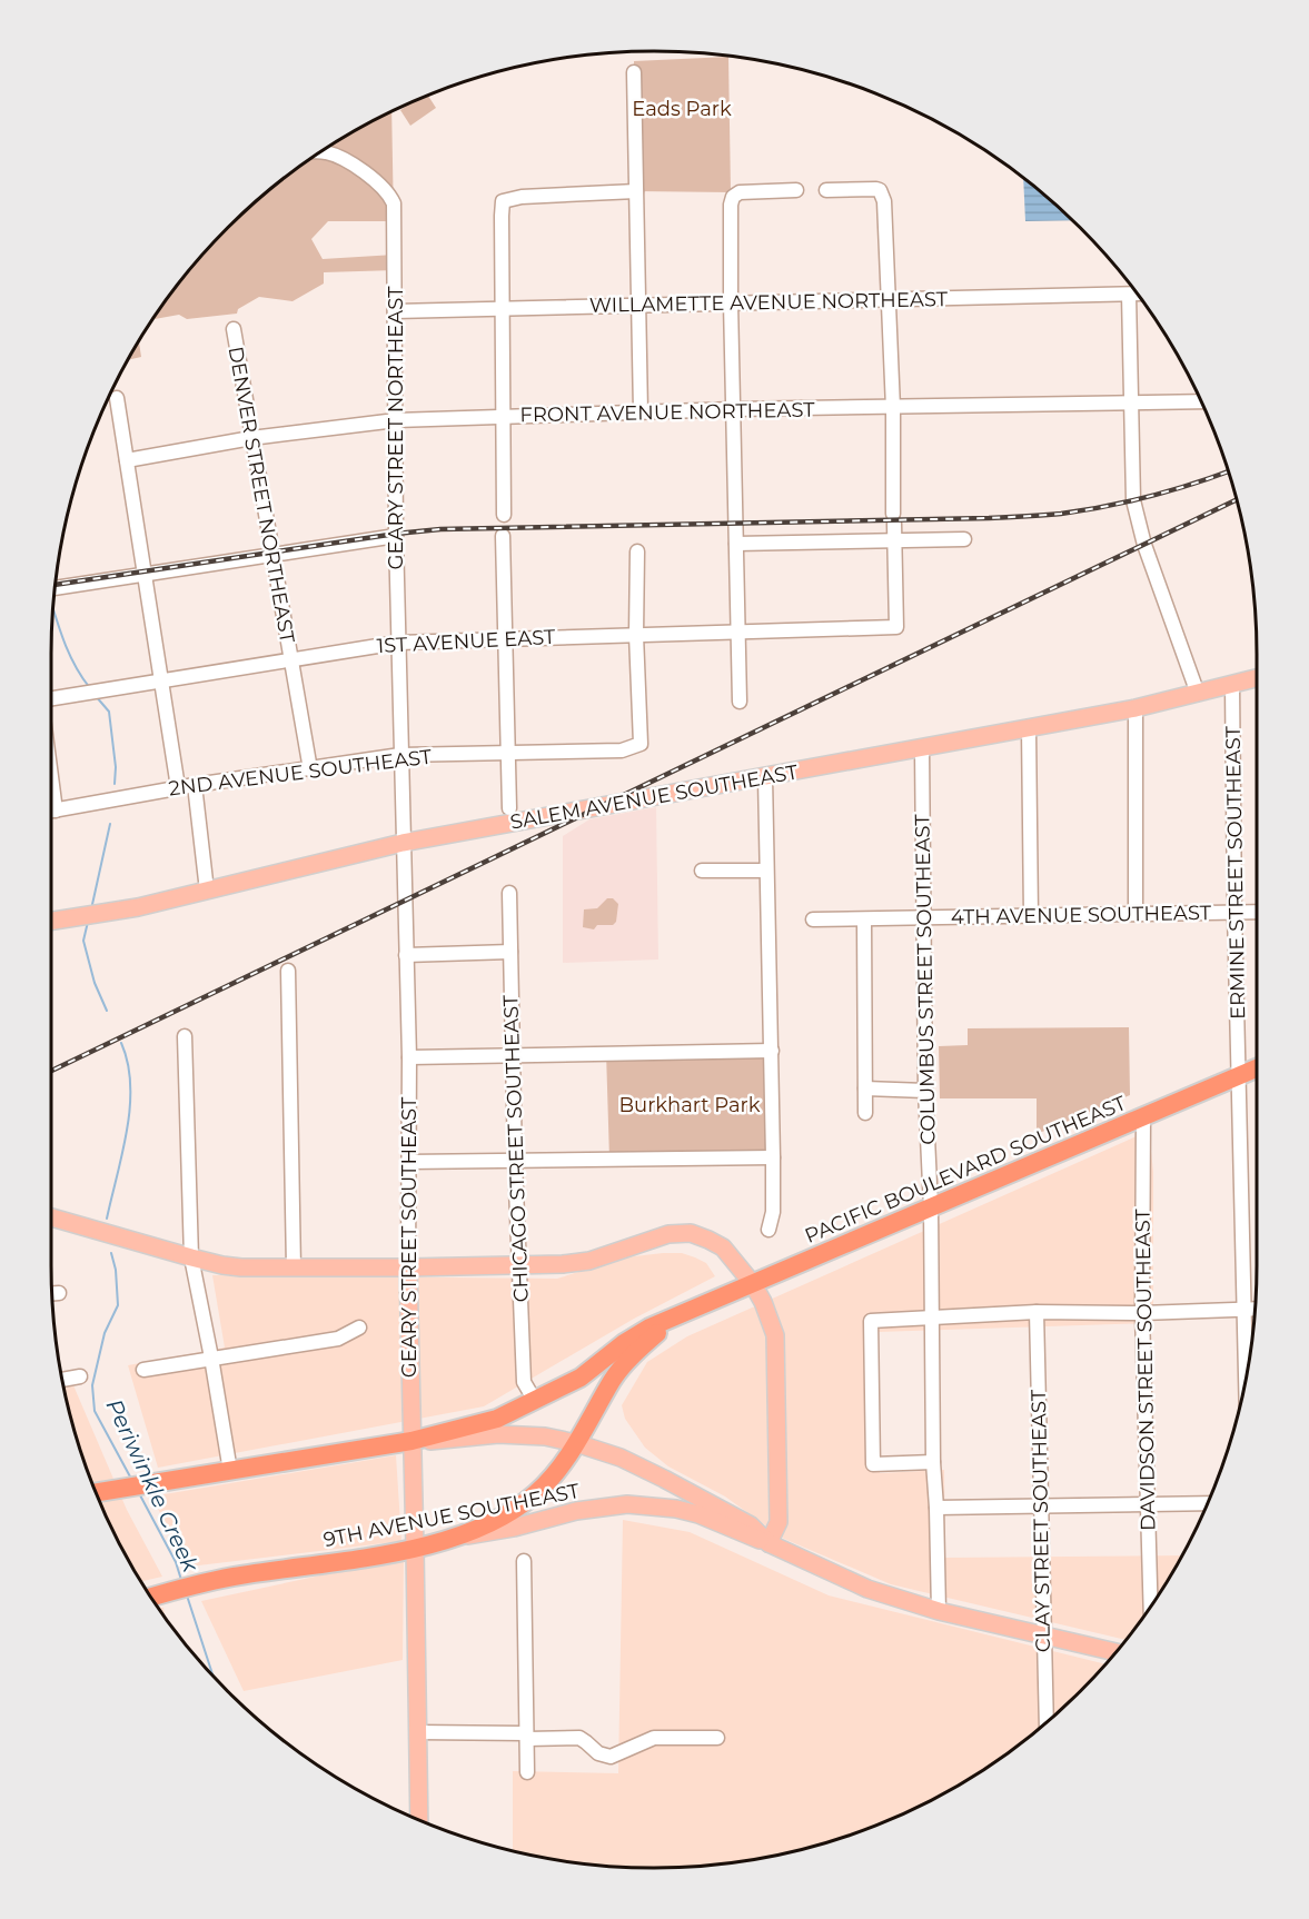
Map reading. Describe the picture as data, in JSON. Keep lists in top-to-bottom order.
{
  "streets": {
    "highway": ["PACIFIC BOULEVARD SOUTHEAST", "9TH AVENUE SOUTHEAST"],
    "main road": ["SALEM AVENUE SOUTHEAST", "GEARY STREET SOUTHEAST"],
    "street": [
      "WILLAMETTE AVENUE NORTHEAST",
      "FRONT AVENUE NORTHEAST",
      "GEARY STREET NORTHEAST",
      "DENVER STREET NORTHEAST",
      "1ST AVENUE EAST",
      "2ND AVENUE SOUTHEAST",
      "ERMINE STREET SOUTHEAST",
      "4TH AVENUE SOUTHEAST",
      "COLUMBUS STREET SOUTHEAST",
      "CHICAGO STREET SOUTHEAST",
      "DAVIDSON STREET SOUTHEAST",
      "CLAY STREET SOUTHEAST"
    ]
  },
  "crossings": [
    ["WILLAMETTE AVENUE NORTHEAST", "GEARY STREET NORTHEAST"],
    ["FRONT AVENUE NORTHEAST", "GEARY STREET NORTHEAST"],
    ["FRONT AVENUE NORTHEAST", "DENVER STREET NORTHEAST"],
    ["GEARY STREET NORTHEAST", "1ST AVENUE EAST"],
    ["GEARY STREET NORTHEAST", "GEARY STREET SOUTHEAST"],
    ["DENVER STREET NORTHEAST", "1ST AVENUE EAST"],
    ["DENVER STREET NORTHEAST", "2ND AVENUE SOUTHEAST"],
    ["1ST AVENUE EAST", "2ND AVENUE SOUTHEAST"],
    ["1ST AVENUE EAST", "GEARY STREET SOUTHEAST"],
    ["2ND AVENUE SOUTHEAST", "GEARY STREET SOUTHEAST"],
    ["SALEM AVENUE SOUTHEAST", "ERMINE STREET SOUTHEAST"],
    ["SALEM AVENUE SOUTHEAST", "COLUMBUS STREET SOUTHEAST"],
    ["SALEM AVENUE SOUTHEAST", "GEARY STREET SOUTHEAST"],
    ["ERMINE STREET SOUTHEAST", "4TH AVENUE SOUTHEAST"],
    ["ERMINE STREET SOUTHEAST", "PACIFIC BOULEVARD SOUTHEAST"],
    ["4TH AVENUE SOUTHEAST", "COLUMBUS STREET SOUTHEAST"],
    ["COLUMBUS STREET SOUTHEAST", "PACIFIC BOULEVARD SOUTHEAST"],
    ["CHICAGO STREET SOUTHEAST", "PACIFIC BOULEVARD SOUTHEAST"],
    ["PACIFIC BOULEVARD SOUTHEAST", "GEARY STREET SOUTHEAST"],
    ["PACIFIC BOULEVARD SOUTHEAST", "DAVIDSON STREET SOUTHEAST"],
    ["PACIFIC BOULEVARD SOUTHEAST", "9TH AVENUE SOUTHEAST"],
    ["GEARY STREET SOUTHEAST", "9TH AVENUE SOUTHEAST"]
  ],
  "water": ["Periwinkle Creek"],
  "parks": ["Eads Park", "Burkhart Park"]
}
